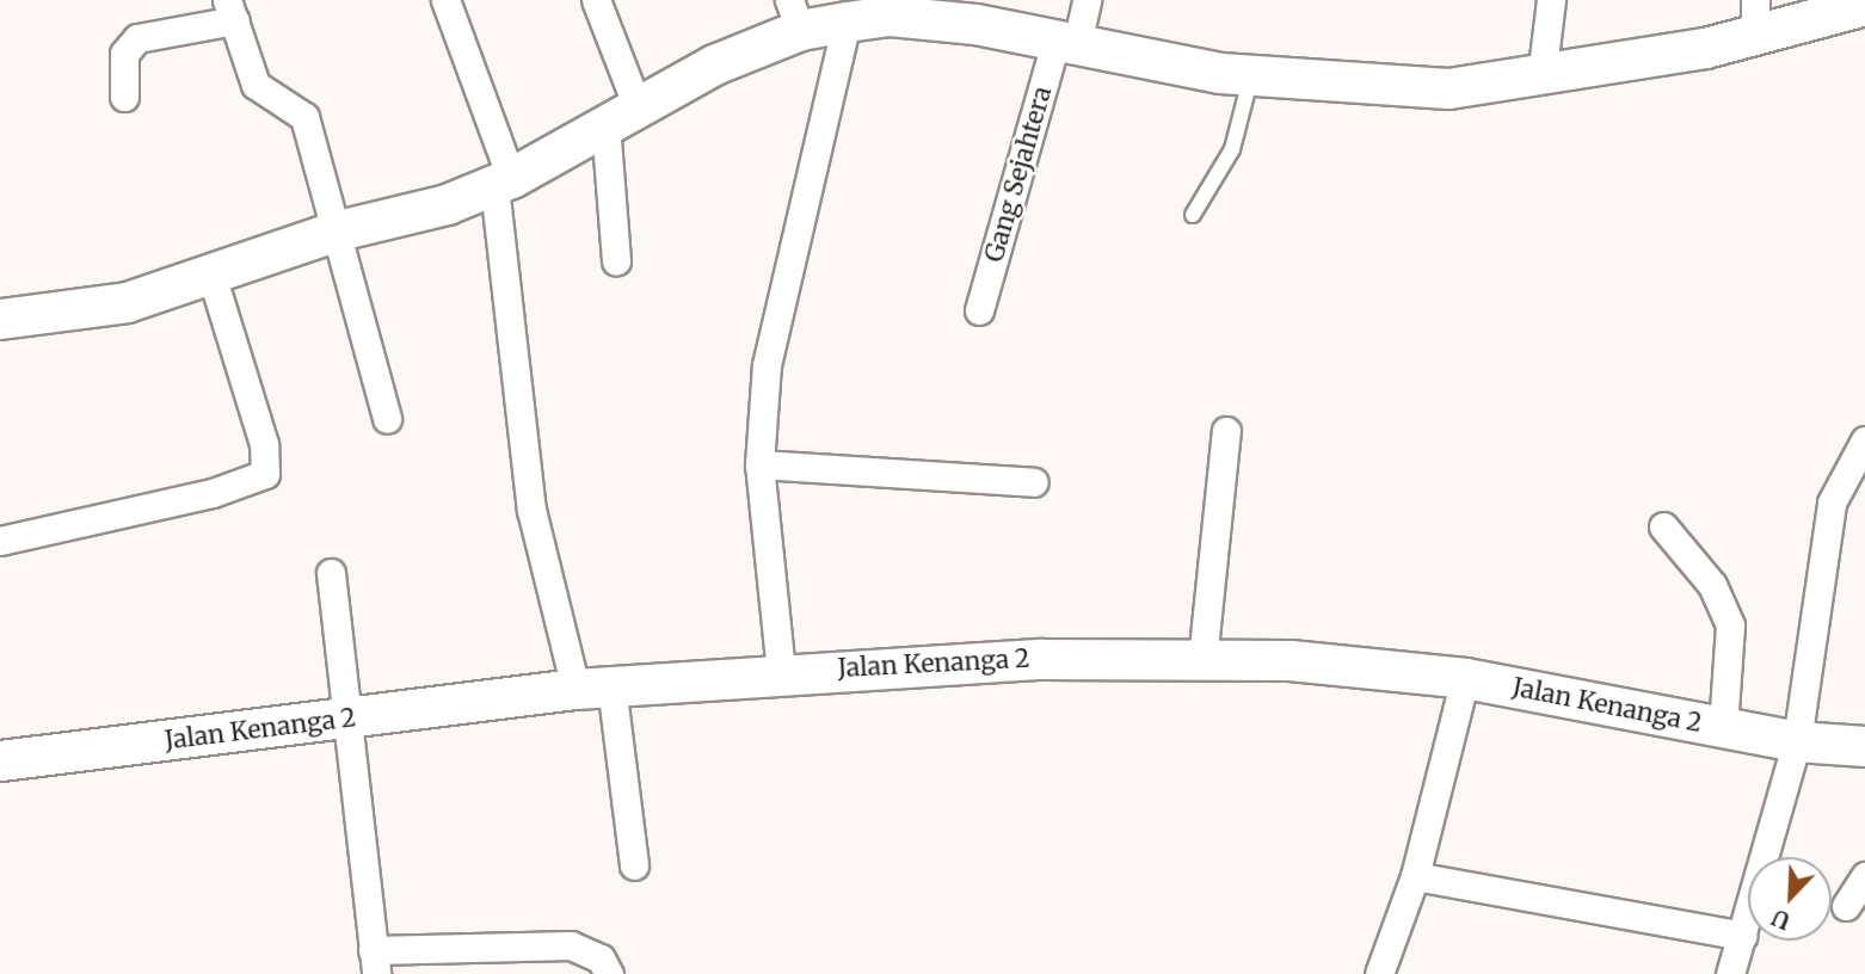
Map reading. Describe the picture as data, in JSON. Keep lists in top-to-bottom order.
{
  "streets": {
    "street": ["Gang Sejahtera", "Jalan Kenanga 2"]
  },
  "north": "bottom left"
}
